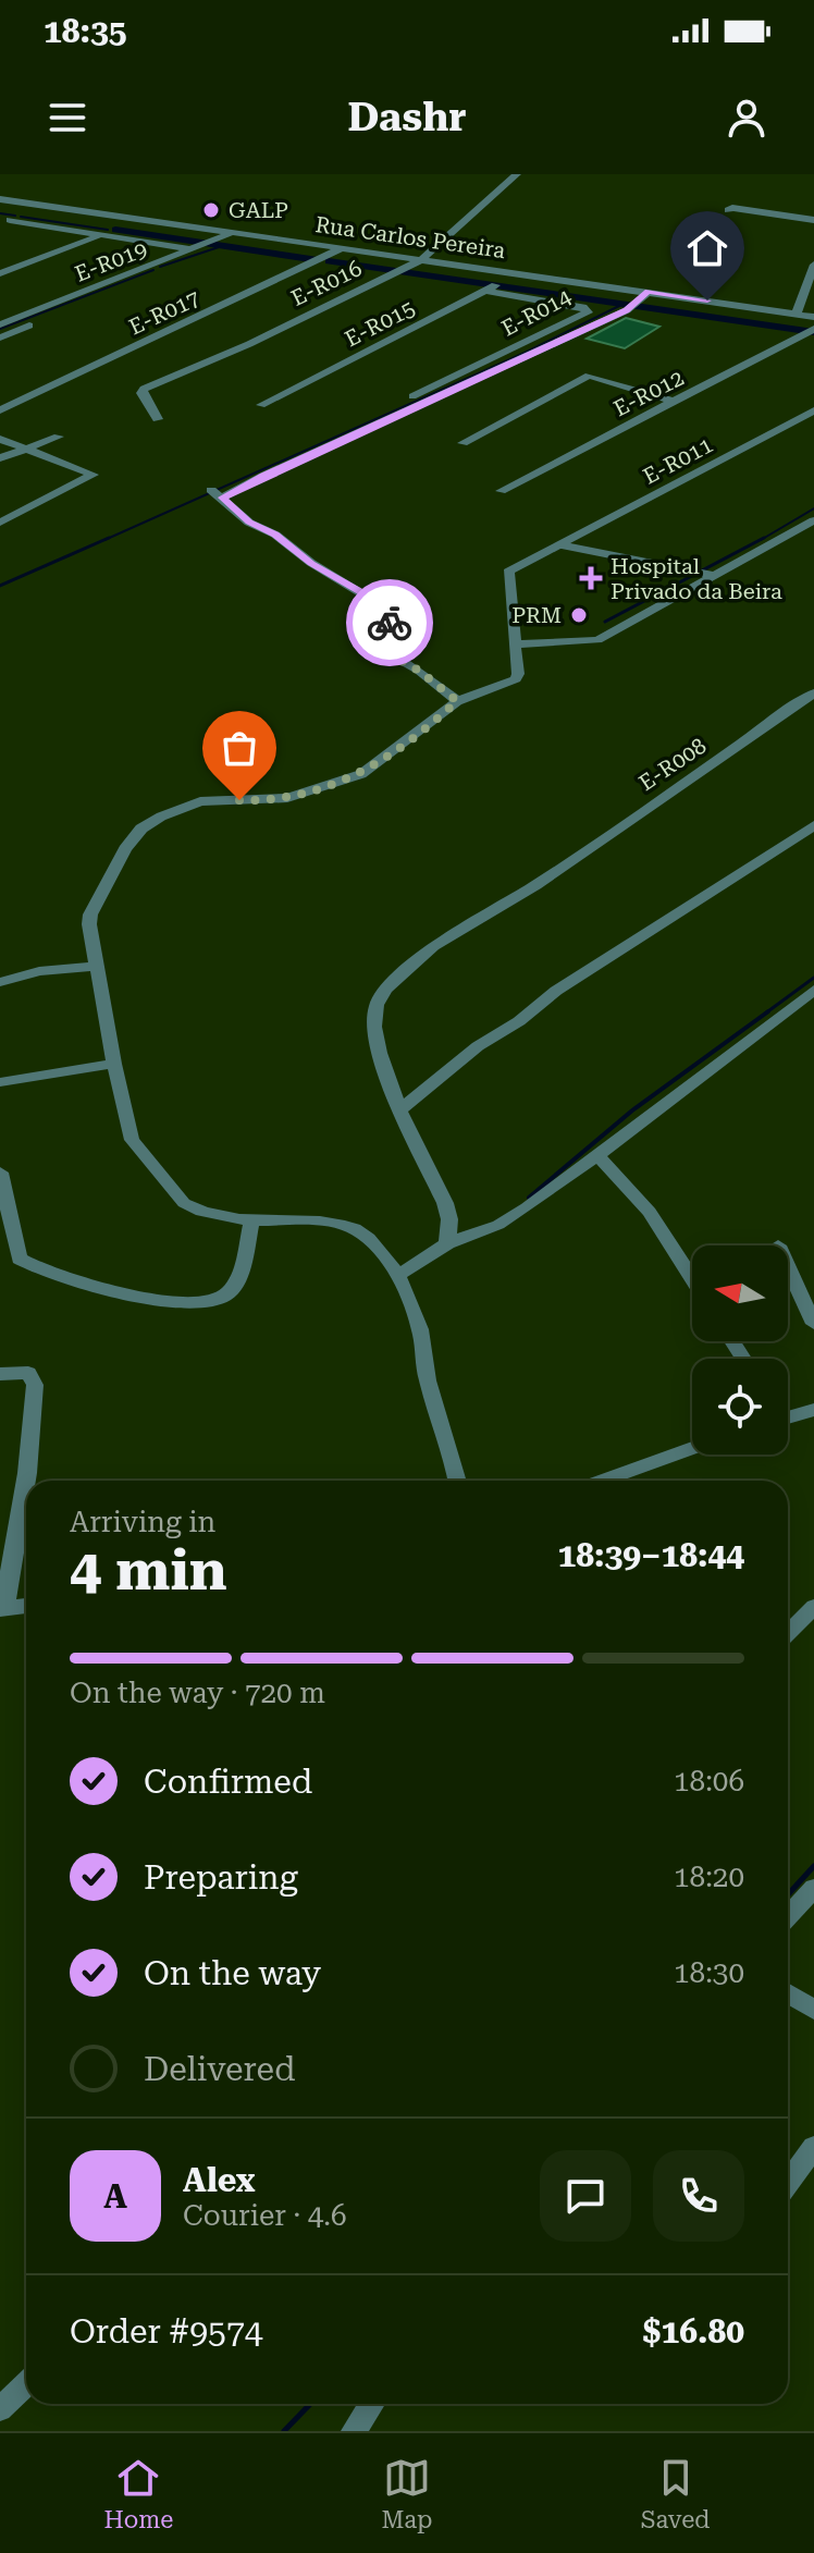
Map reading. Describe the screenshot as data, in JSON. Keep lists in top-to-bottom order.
{
  "streets": {
    "street": [
      "Rua Carlos Pereira",
      "E-R019",
      "E-R016",
      "E-R017",
      "E-R014",
      "E-R015",
      "E-R012",
      "E-R011",
      "E-R008"
    ]
  },
  "crossings": [
    ["Rua Carlos Pereira", "E-R019"],
    ["Rua Carlos Pereira", "E-R016"],
    ["Rua Carlos Pereira", "E-R017"],
    ["Rua Carlos Pereira", "E-R015"],
    ["E-R014", "E-R015"]
  ],
  "places": {
    "other": ["GALP", "PRM"],
    "health": ["Hospital Privado da Beira"]
  },
  "north": "left",
  "page": {
    "status": "18:35",
    "header": "Dashr",
    "heading": ["4 min", "Arriving in", "18:39–18:44"],
    "panel": [
      "Alex",
      "Courier · 4.6",
      "Order #9574",
      "$16.80"
    ],
    "bar": "On the way · 720 m",
    "list": [
      ["Confirmed", "18:06"],
      ["Preparing", "18:20"],
      ["On the way", "18:30"],
      "Delivered"
    ],
    "round": "A",
    "tabs": ["Home", "Map", "Saved"]
  }
}
